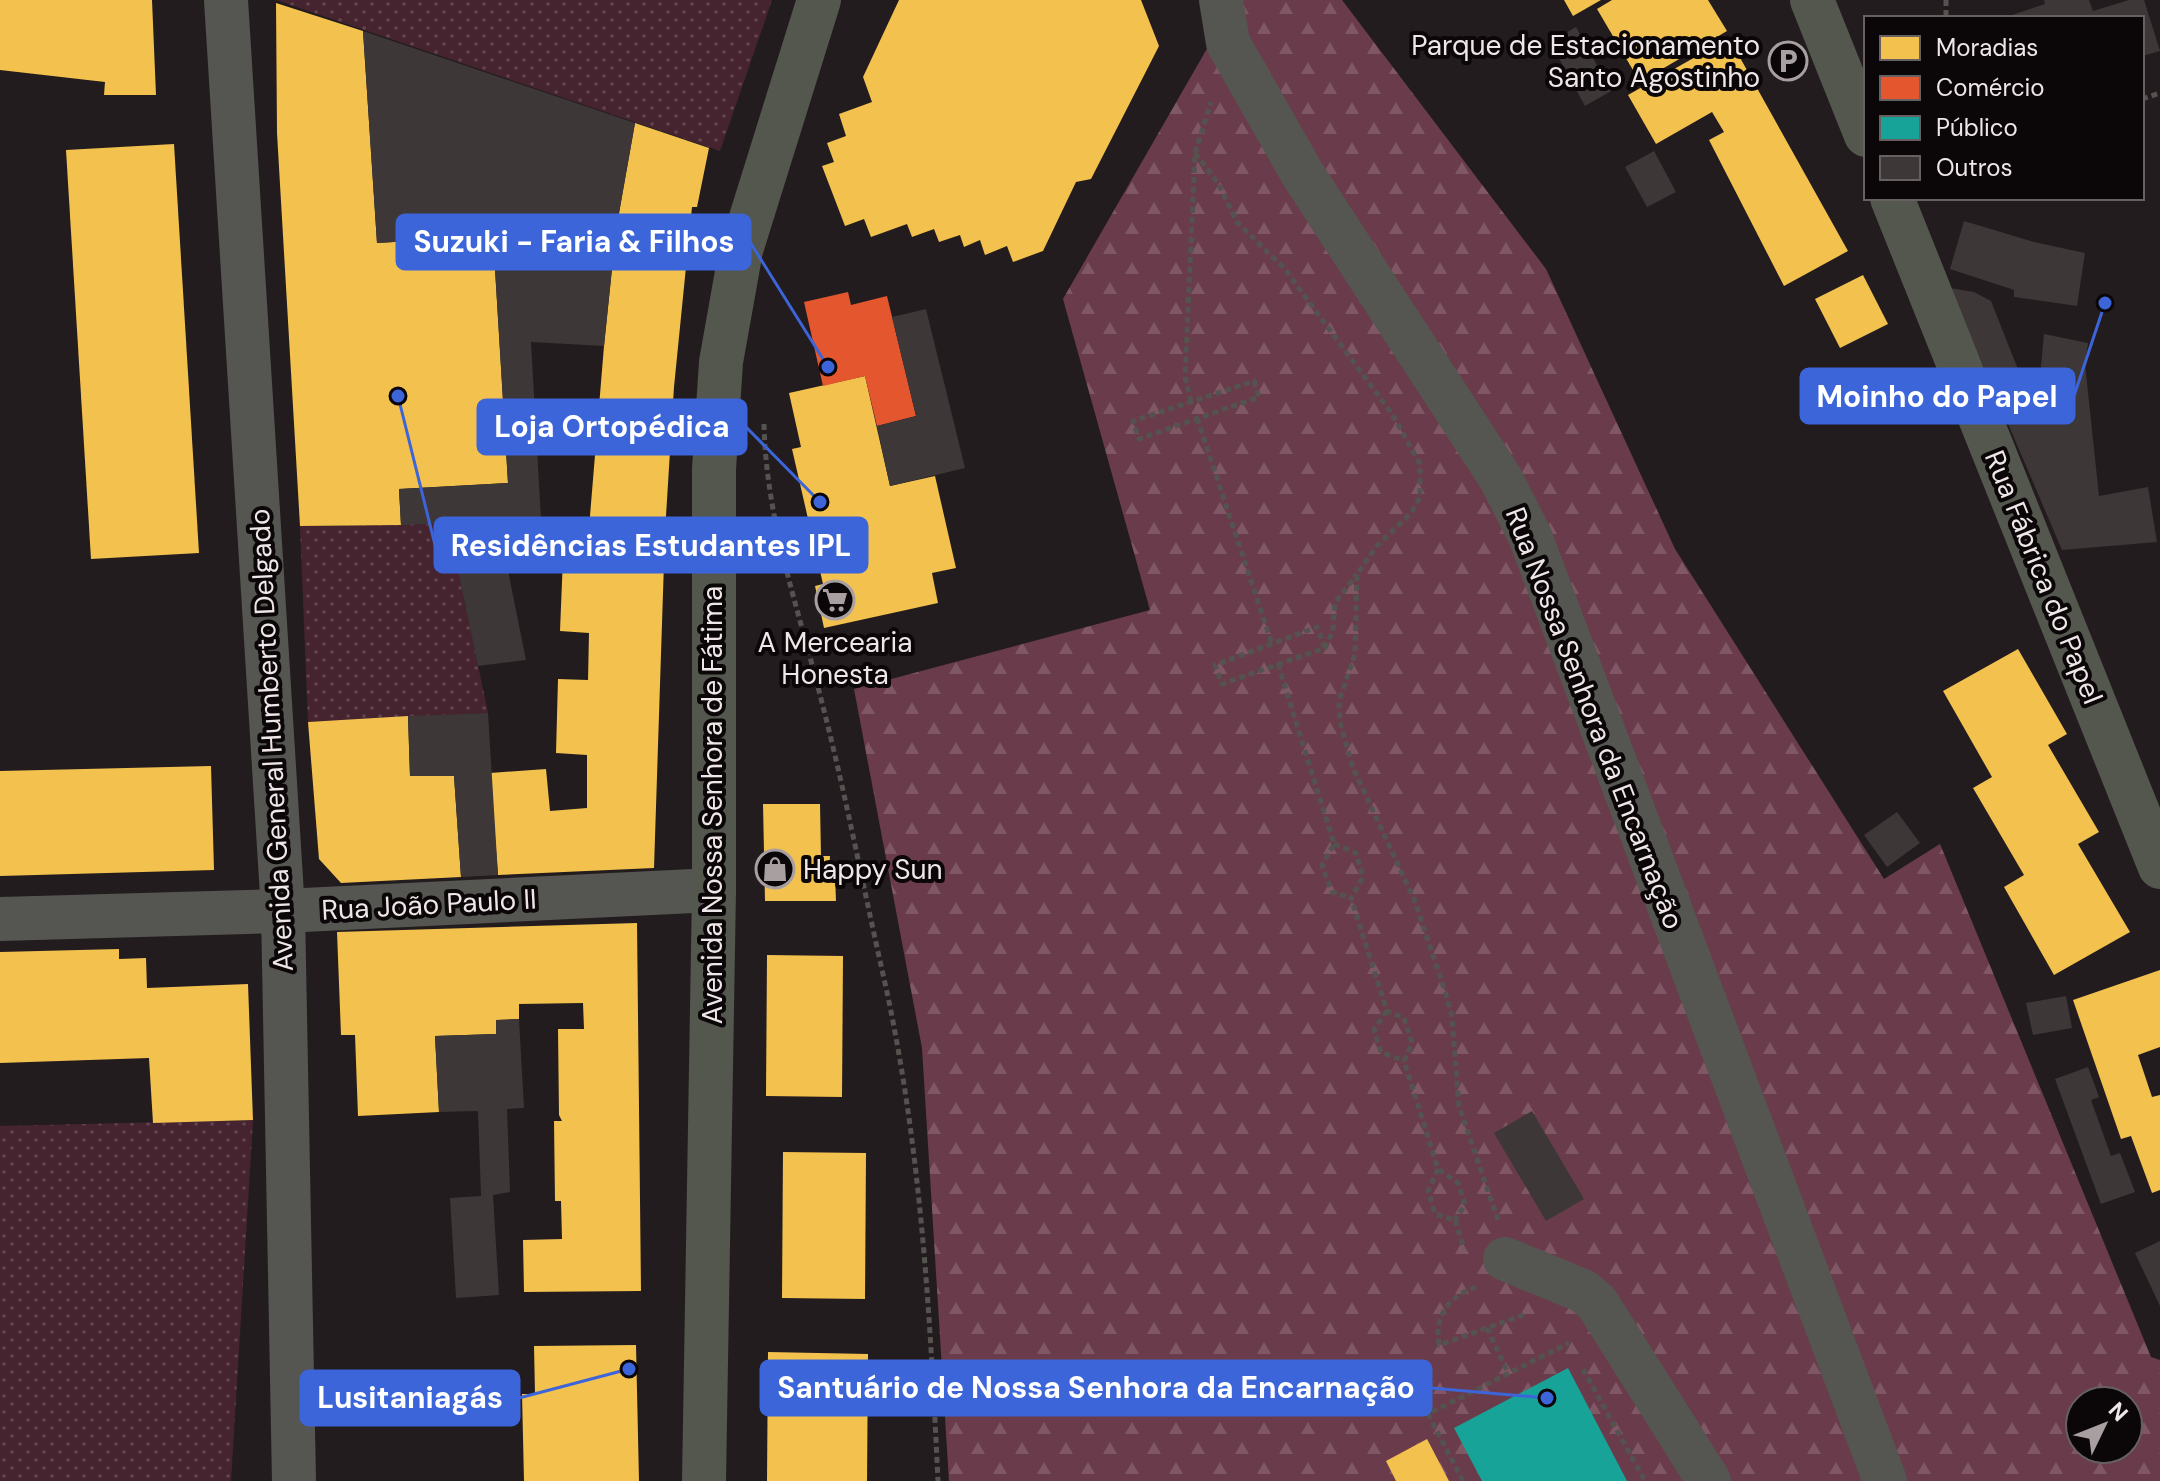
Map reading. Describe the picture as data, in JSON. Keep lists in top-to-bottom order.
{
  "streets": {
    "main road": ["Rua Fábrica do Papel", "Avenida Nossa Senhora de Fátima"],
    "street": ["Rua Nossa Senhora da Encarnação", "Avenida General Humberto Delgado", "Rua João Paulo II"]
  },
  "crossings": [
    ["Avenida General Humberto Delgado", "Rua João Paulo II"],
    ["Avenida Nossa Senhora de Fátima", "Rua João Paulo II"]
  ],
  "places": {
    "parking": ["Parque de Estacionamento Santo Agostinho"],
    "other": [
      "Moinho do Papel",
      "Suzuki - Faria & Filhos",
      "Residências Estudantes IPL",
      "Loja Ortopédica",
      "Lusitaniagás",
      "Santuário de Nossa Senhora da Encarnação"
    ],
    "supermarket": ["A Mercearia Honesta"],
    "shop": ["Happy Sun"]
  },
  "legend": [
    "Moradias",
    "Comércio",
    "Público",
    "Outros"
  ],
  "north": "top right"
}
